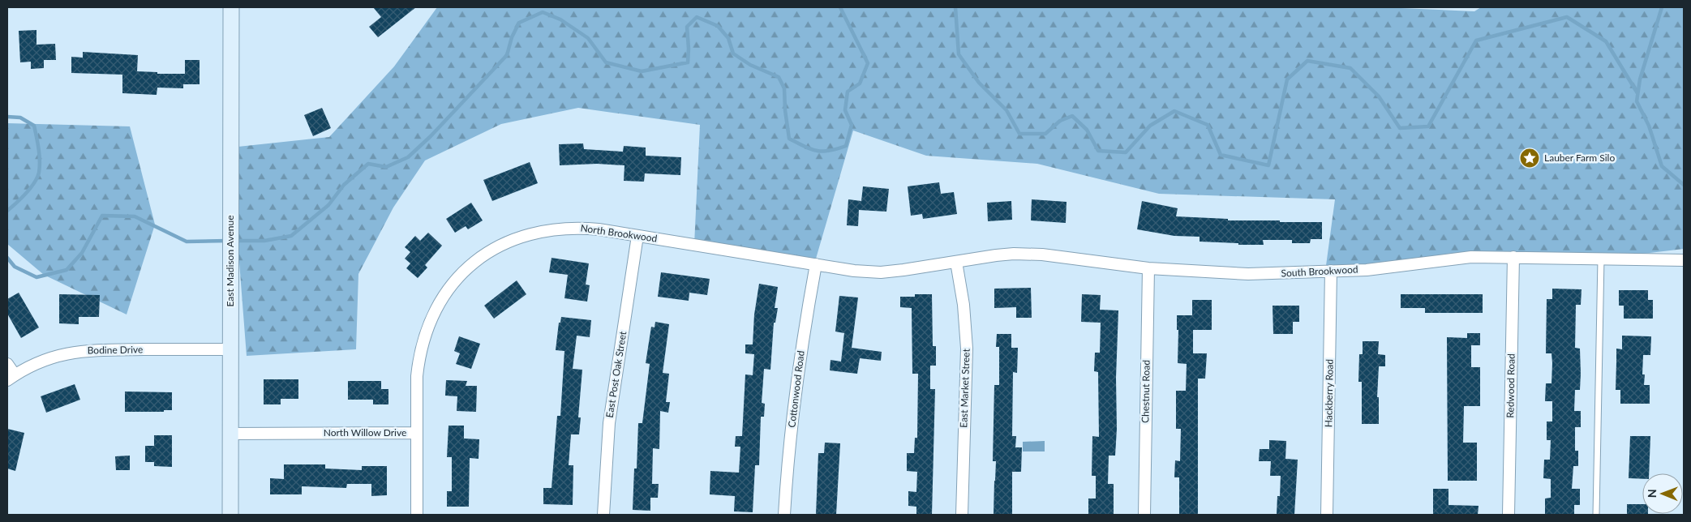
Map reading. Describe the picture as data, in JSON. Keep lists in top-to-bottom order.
{
  "streets": {
    "main road": ["East Madison Avenue"],
    "street": [
      "North Brookwood",
      "South Brookwood",
      "Bodine Drive",
      "East Post Oak Street",
      "Redwood Road",
      "East Market Street",
      "Cottonwood Road",
      "Chestnut Road",
      "Hackberry Road",
      "North Willow Drive"
    ]
  },
  "crossings": [
    ["North Brookwood", "South Brookwood"],
    ["North Brookwood", "East Post Oak Street"],
    ["North Brookwood", "East Market Street"],
    ["North Brookwood", "Cottonwood Road"],
    ["North Brookwood", "North Willow Drive"],
    ["East Madison Avenue", "Bodine Drive"],
    ["East Madison Avenue", "North Willow Drive"],
    ["South Brookwood", "Redwood Road"],
    ["South Brookwood", "East Market Street"],
    ["South Brookwood", "Chestnut Road"],
    ["South Brookwood", "Hackberry Road"]
  ],
  "places": {
    "place": ["Lauber Farm Silo"]
  },
  "north": "left"
}
